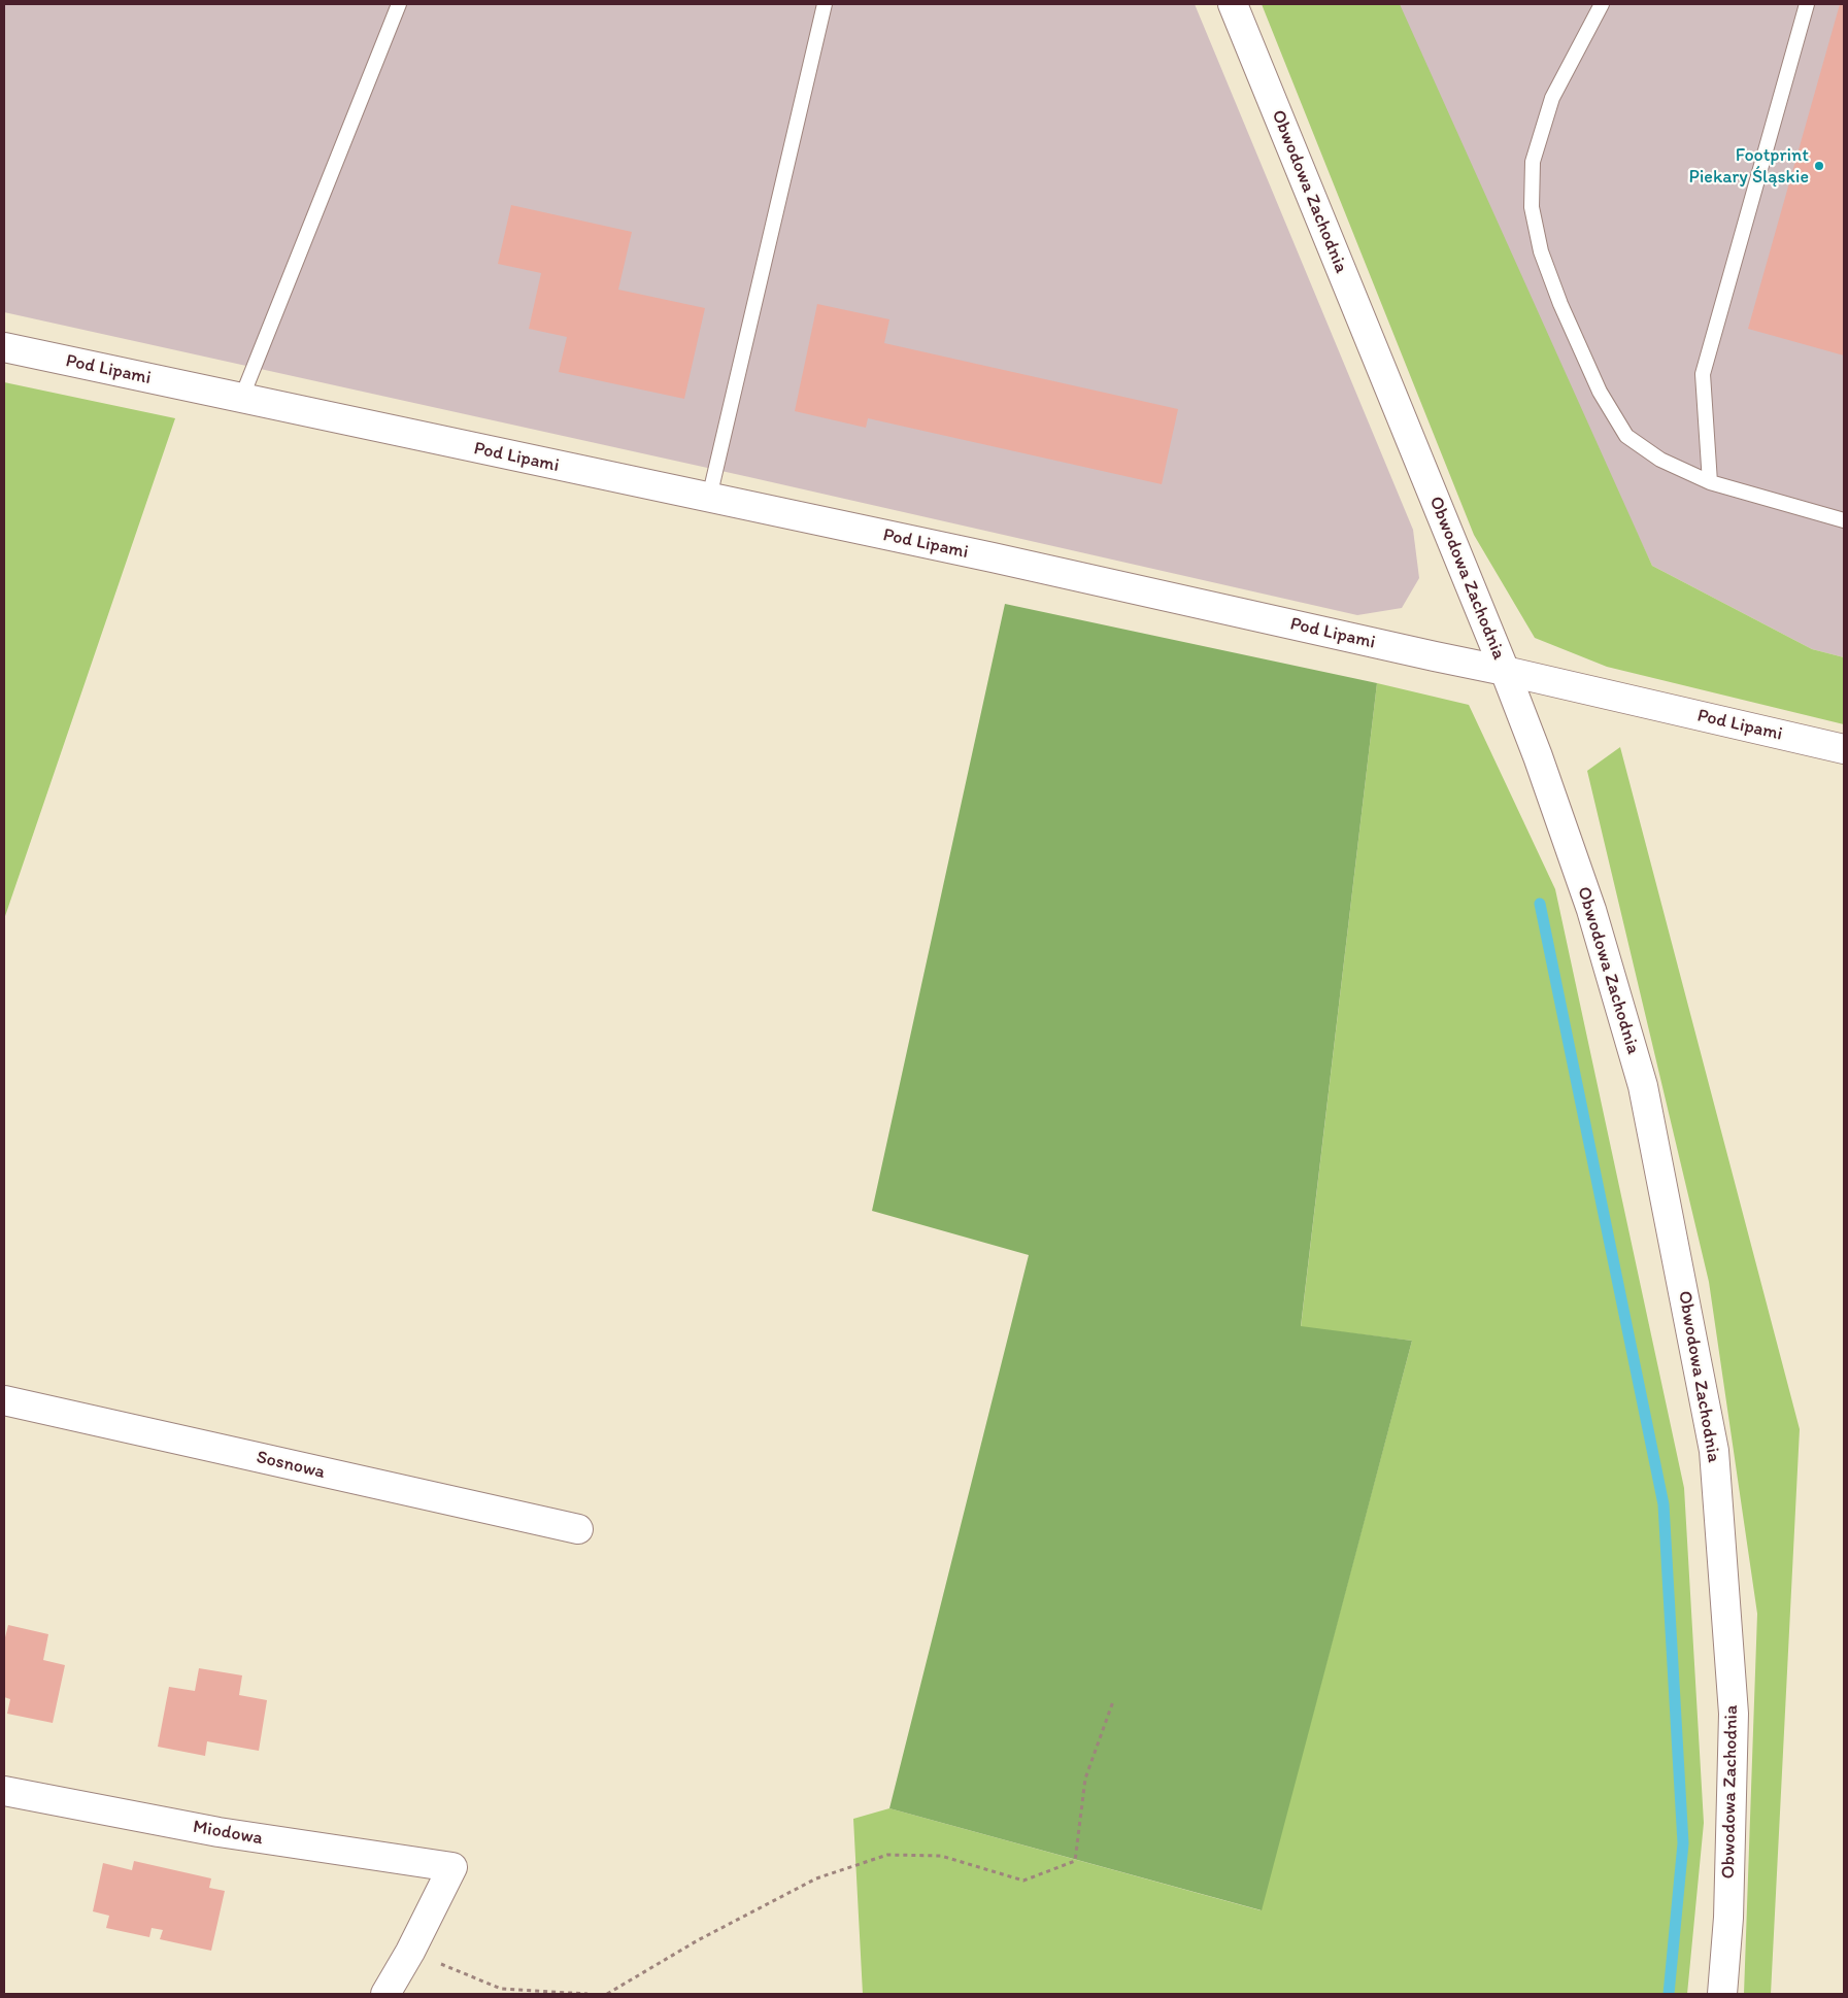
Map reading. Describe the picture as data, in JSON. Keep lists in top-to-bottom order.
{
  "streets": {
    "street": [
      "Obwodowa Zachodnia",
      "Pod Lipami",
      "Sosnowa",
      "Miodowa"
    ]
  },
  "crossings": [
    ["Obwodowa Zachodnia", "Pod Lipami"]
  ],
  "places": ["Footprint Piekary Śląskie"]
}
